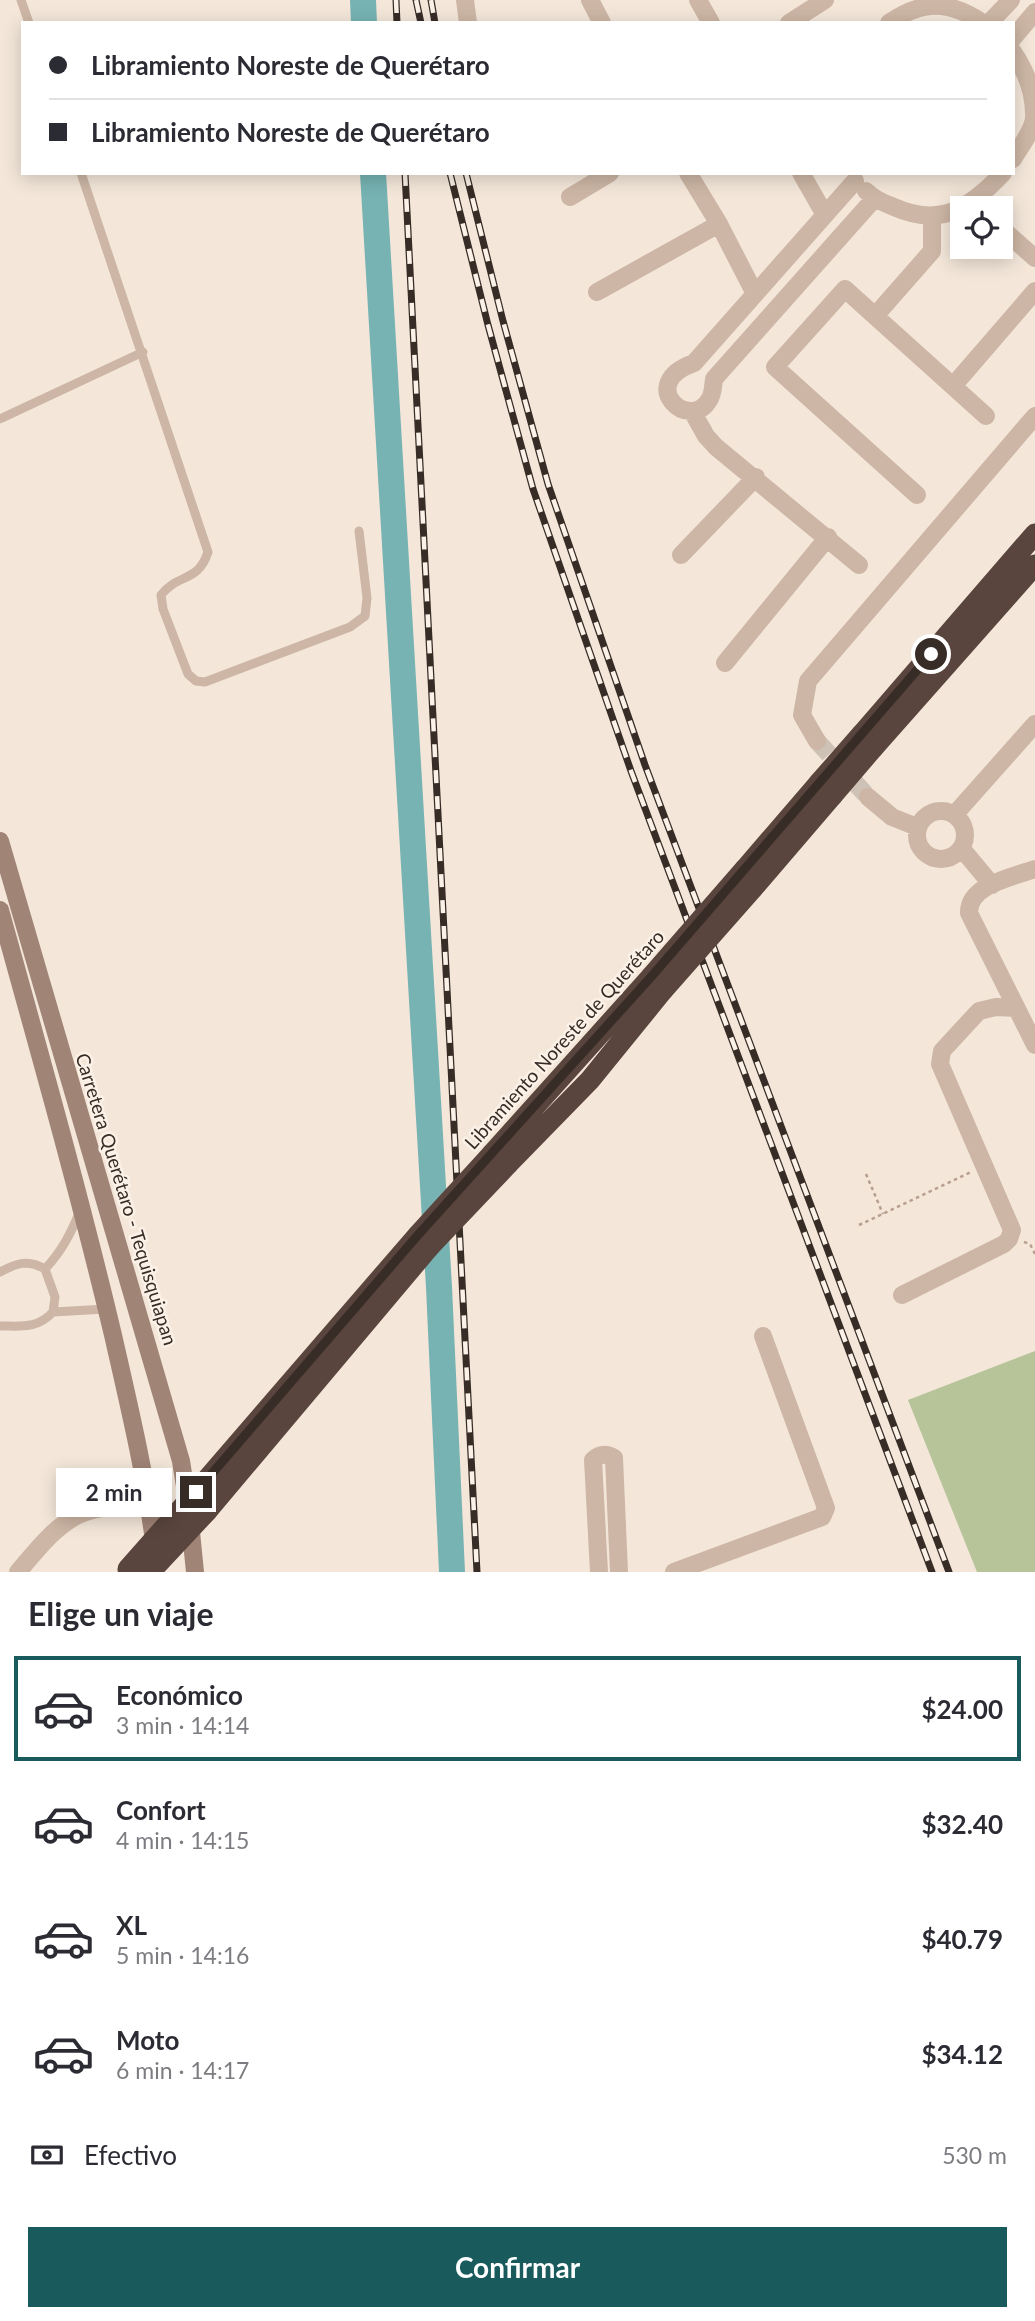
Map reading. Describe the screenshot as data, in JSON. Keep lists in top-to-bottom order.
{
  "streets": {
    "highway": ["Libramiento Noreste de Querétaro"],
    "main road": ["Carretera Querétaro - Tequisquiapan"]
  },
  "page": {
    "banner": ["Libramiento Noreste de Querétaro", "Libramiento Noreste de Querétaro"],
    "bubble": "2 min",
    "heading": "Elige un viaje",
    "list": [
      {
        "name": "Económico",
        "note": "3 min · 14:14",
        "value": "$24.00"
      },
      {
        "name": "Confort",
        "note": "4 min · 14:15",
        "value": "$32.40"
      },
      {
        "name": "XL",
        "note": "5 min · 14:16",
        "value": "$40.79"
      },
      {
        "name": "Moto",
        "note": "6 min · 14:17",
        "value": "$34.12"
      }
    ],
    "pay": ["Efectivo", "530 m"],
    "buttons": "Confirmar"
  }
}
